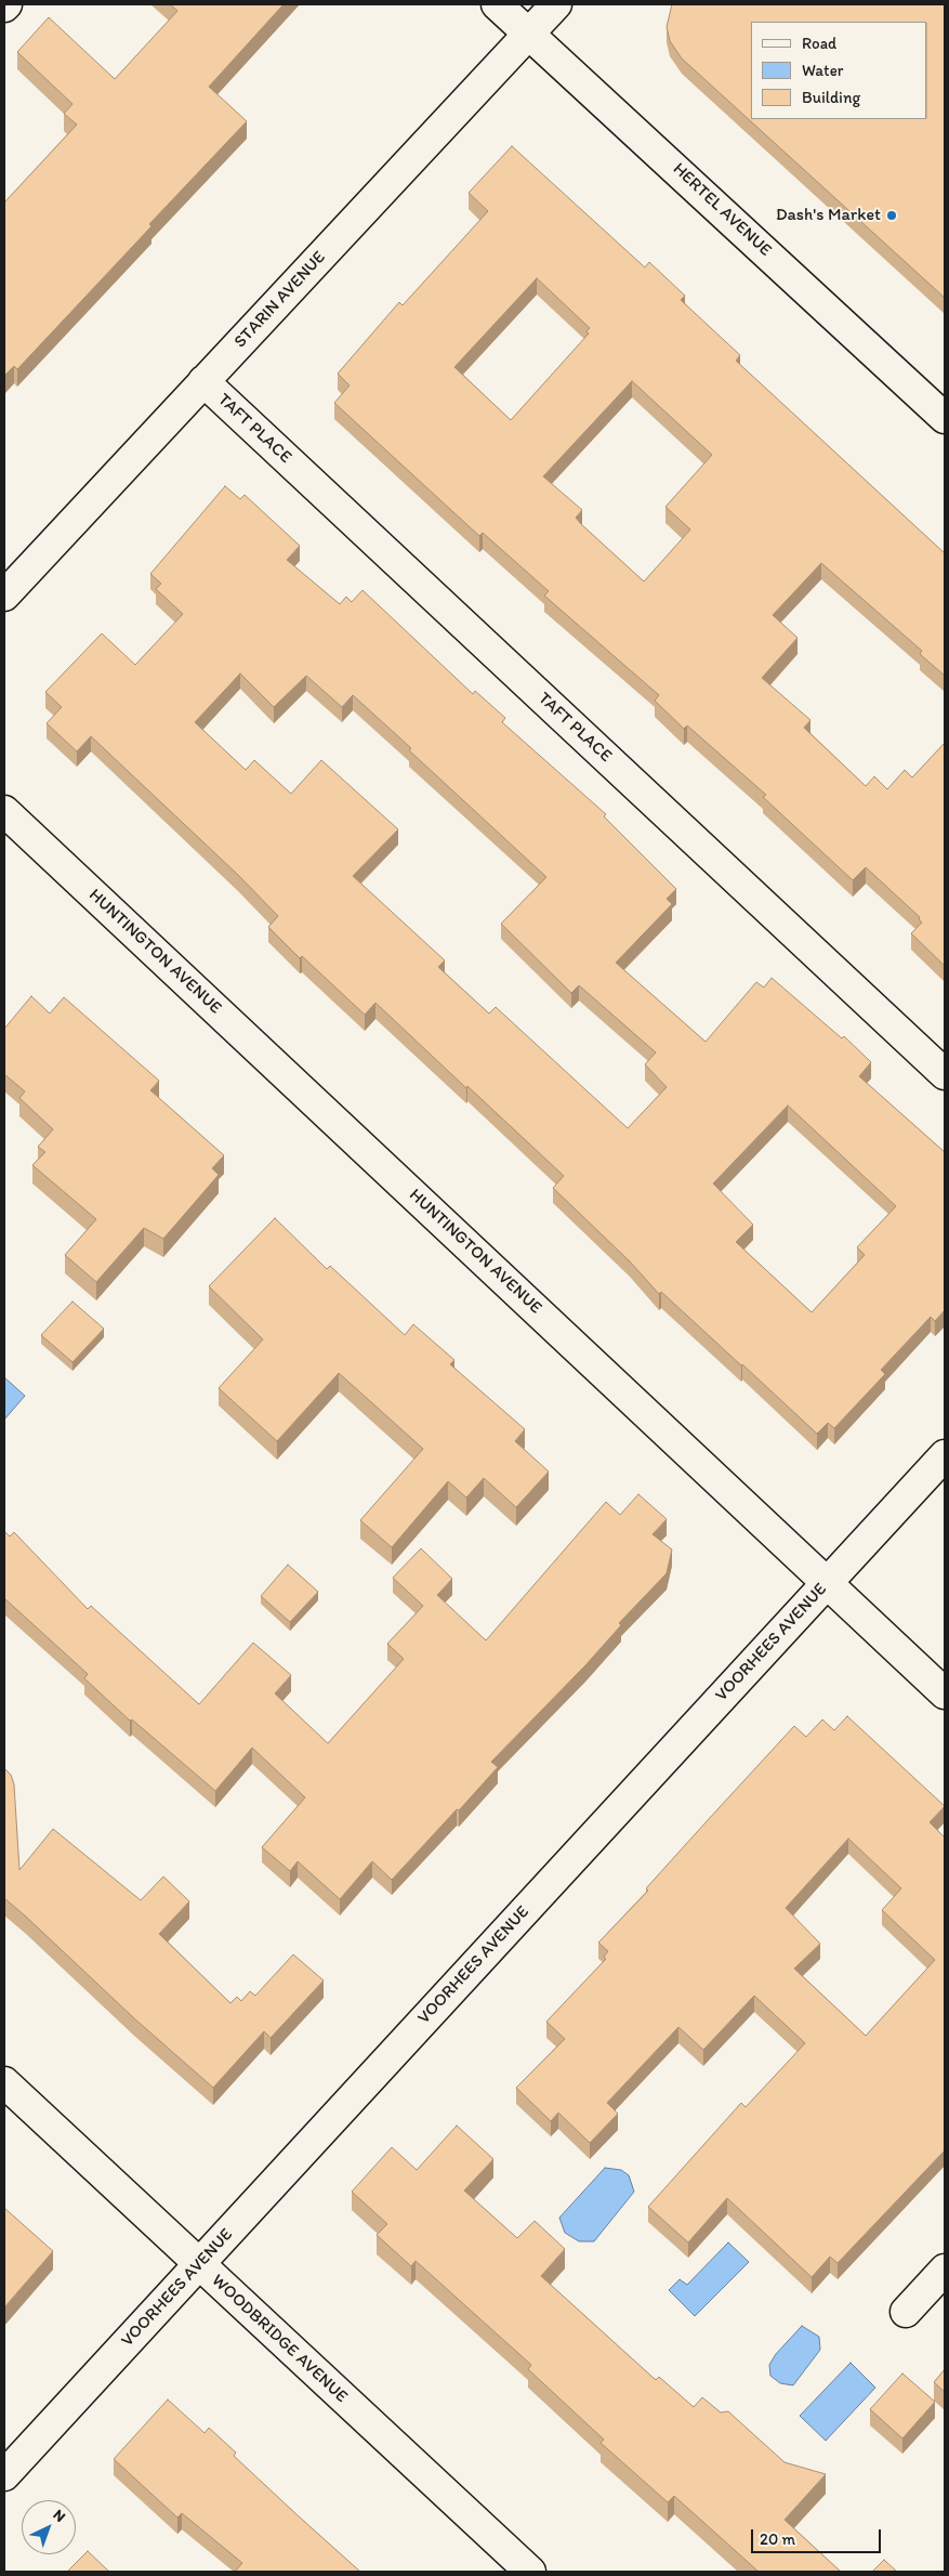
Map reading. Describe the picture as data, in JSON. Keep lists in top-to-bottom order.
{
  "streets": {
    "street": [
      "HERTEL AVENUE",
      "STARIN AVENUE",
      "TAFT PLACE",
      "HUNTINGTON AVENUE",
      "VOORHEES AVENUE",
      "WOODBRIDGE AVENUE"
    ]
  },
  "crossings": [
    ["HERTEL AVENUE", "STARIN AVENUE"],
    ["STARIN AVENUE", "TAFT PLACE"],
    ["HUNTINGTON AVENUE", "VOORHEES AVENUE"],
    ["VOORHEES AVENUE", "WOODBRIDGE AVENUE"]
  ],
  "places": ["Dash's Market"],
  "legend": ["Road", "Water", "Building"],
  "scale_bar": "20 m",
  "north": "top right"
}
